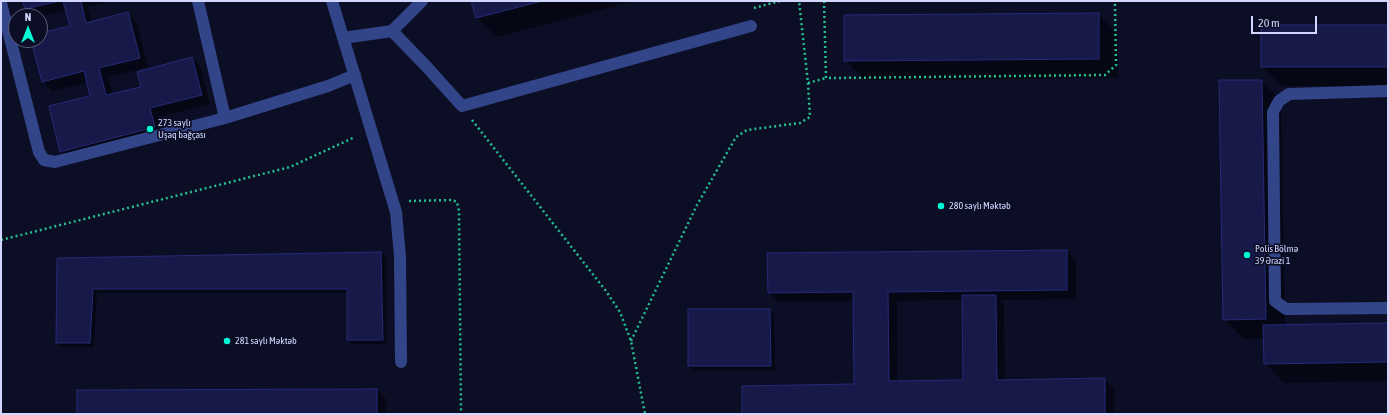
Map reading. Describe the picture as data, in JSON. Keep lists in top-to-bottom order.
{
  "places": [
    "273 saylı Uşaq bağçası",
    "280 saylı Məktəb",
    "Polis Bölmə 39 Ərazi 1",
    "281 saylı Məktəb"
  ],
  "scale_bar": "20 m",
  "north": "top"
}
